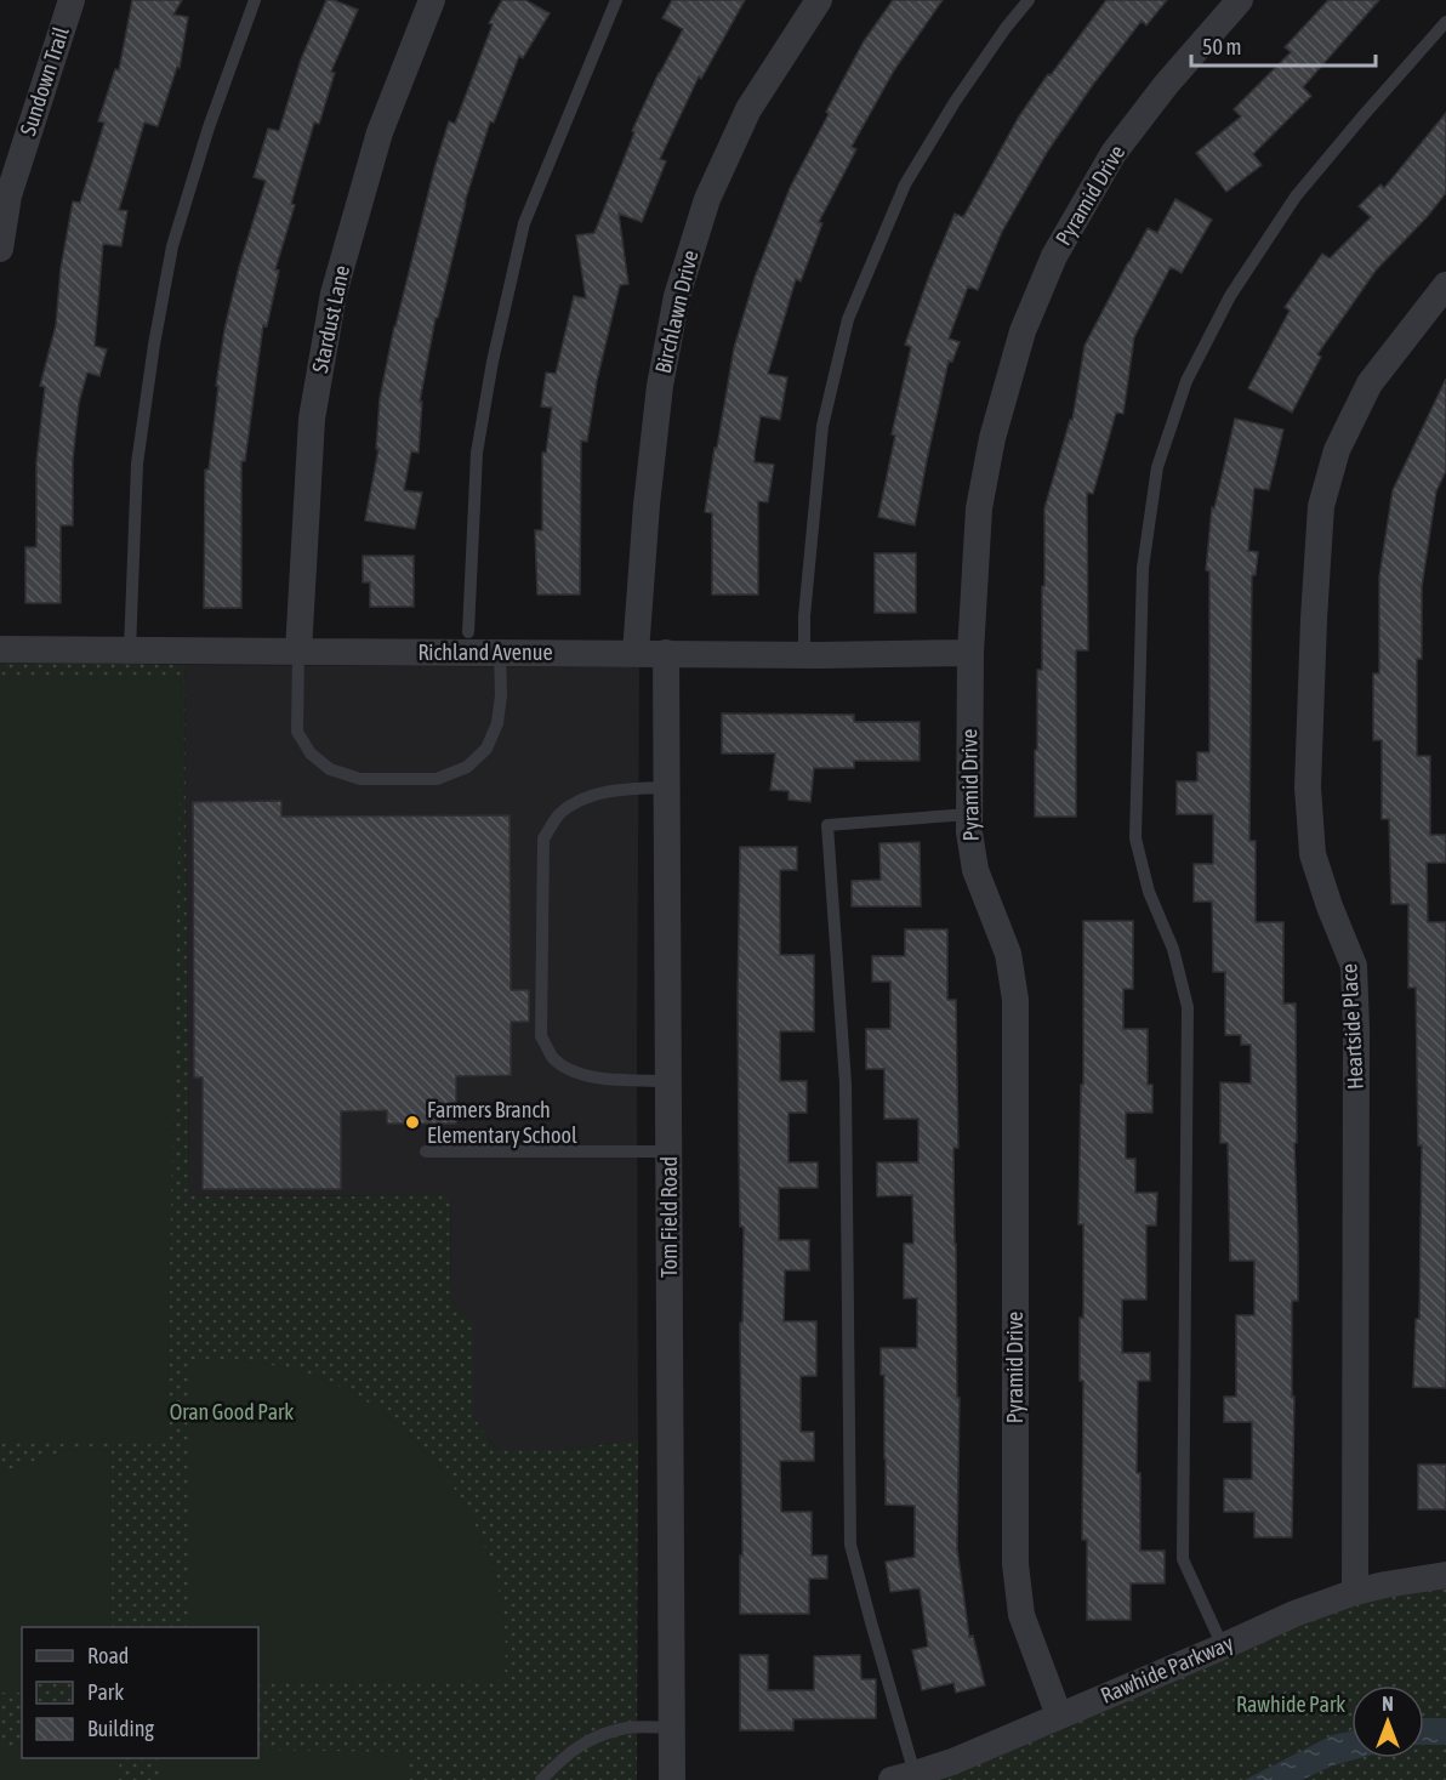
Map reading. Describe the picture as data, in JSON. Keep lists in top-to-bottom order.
{
  "streets": {
    "street": [
      "Sundown Trail",
      "Pyramid Drive",
      "Birchlawn Drive",
      "Stardust Lane",
      "Richland Avenue",
      "Heartside Place",
      "Tom Field Road",
      "Rawhide Parkway"
    ]
  },
  "crossings": [
    ["Pyramid Drive", "Richland Avenue"],
    ["Pyramid Drive", "Rawhide Parkway"],
    ["Birchlawn Drive", "Richland Avenue"],
    ["Stardust Lane", "Richland Avenue"],
    ["Richland Avenue", "Tom Field Road"],
    ["Heartside Place", "Rawhide Parkway"]
  ],
  "parks": ["Oran Good Park", "Rawhide Park"],
  "places": ["Farmers Branch Elementary School"],
  "legend": ["Road", "Park", "Building"],
  "scale_bar": "50 m",
  "north": "top"
}
